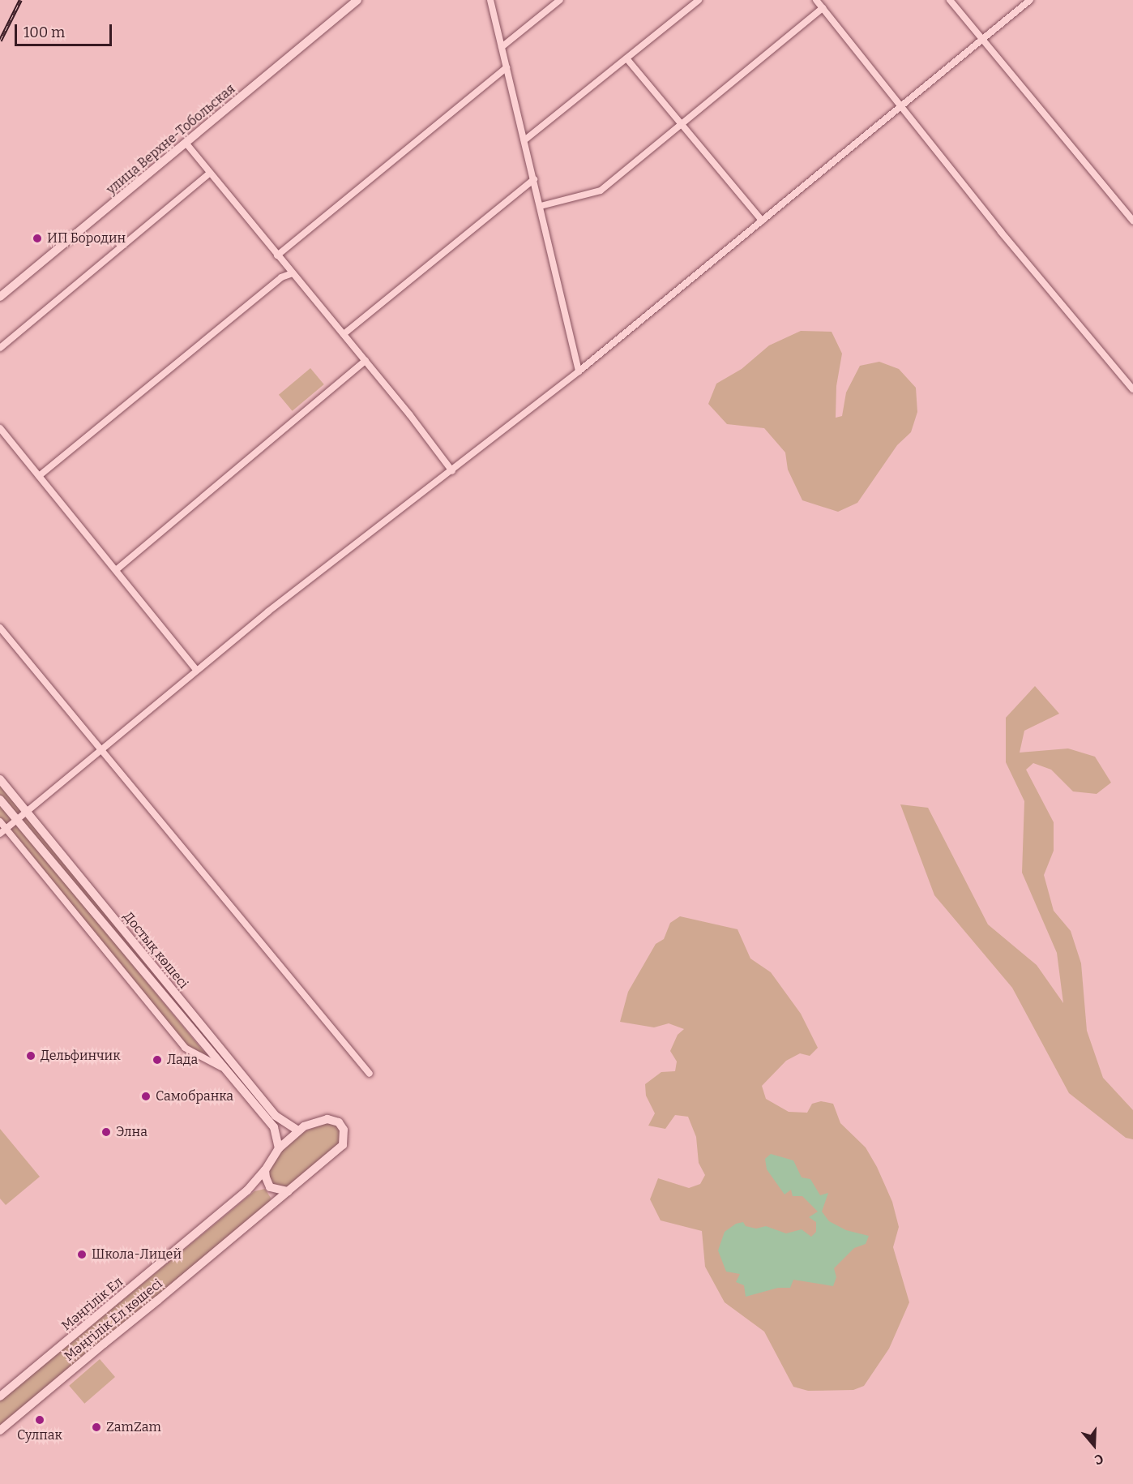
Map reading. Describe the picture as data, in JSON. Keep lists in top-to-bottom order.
{
  "streets": {
    "street": [
      "улица Верхне-Тобольская",
      "Достық көшесі",
      "Мәңгілік Ел",
      "Мәңгілік Ел көшесі"
    ]
  },
  "crossings": [
    ["Достық көшесі", "Мәңгілік Ел көшесі"],
    ["Мәңгілік Ел", "Мәңгілік Ел көшесі"]
  ],
  "places": [
    "ИП Бородин",
    "Дельфинчик",
    "Лада",
    "Самобранка",
    "Элна",
    "Школа-Лицей",
    "Сулпак",
    "ZamZam"
  ],
  "scale_bar": "100 m",
  "north": "bottom"
}
